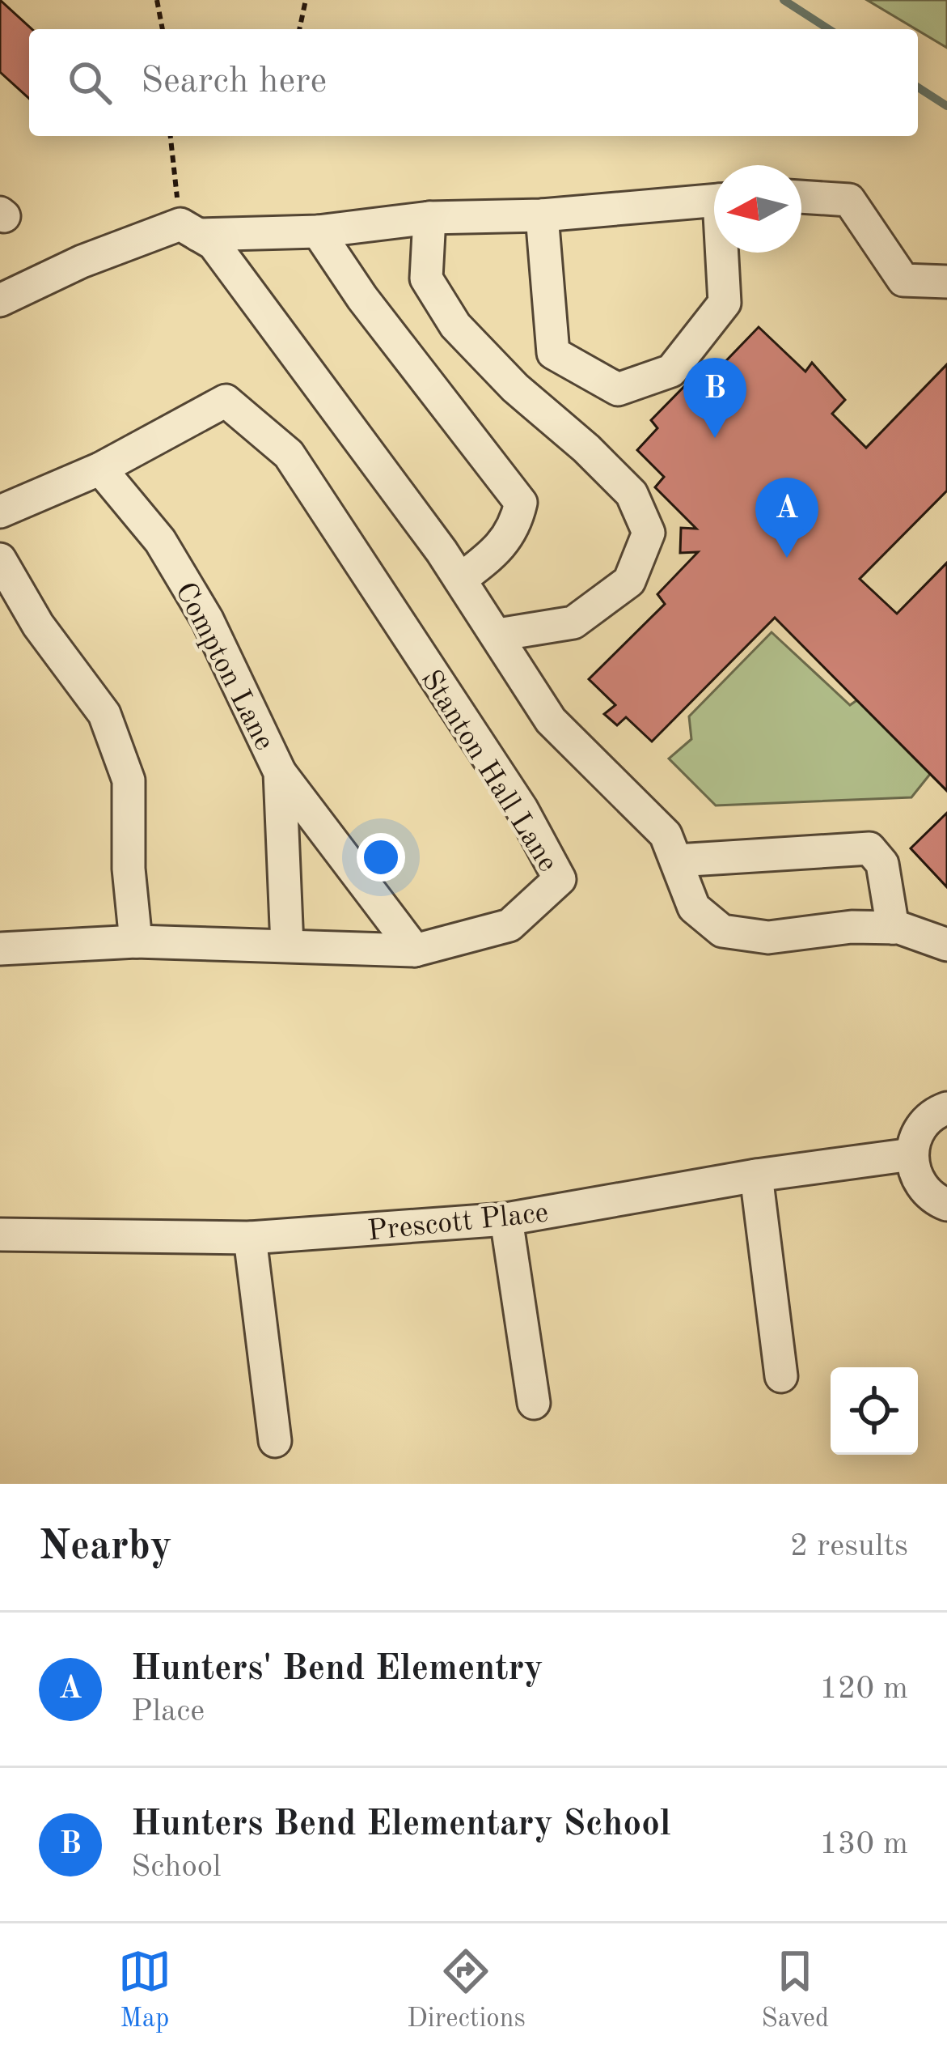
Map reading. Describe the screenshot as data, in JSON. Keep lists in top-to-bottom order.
{
  "streets": {
    "street": ["Compton Lane", "Stanton Hall Lane", "Prescott Place"]
  },
  "crossings": [
    ["Compton Lane", "Stanton Hall Lane"]
  ],
  "north": "left",
  "page": {
    "search": "Search here",
    "pins": ["B", "A"],
    "heading": ["Nearby", "2 results"],
    "list": [
      {
        "mark": "A",
        "name": "Hunters' Bend Elementry",
        "note": "Place",
        "value": "120 m"
      },
      {
        "mark": "B",
        "name": "Hunters Bend Elementary School",
        "note": "School",
        "value": "130 m"
      }
    ],
    "nav": ["Map", "Directions", "Saved"]
  }
}
